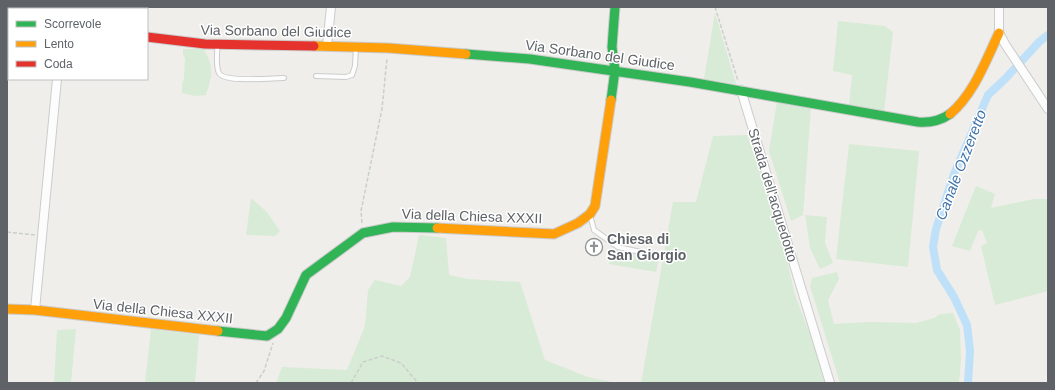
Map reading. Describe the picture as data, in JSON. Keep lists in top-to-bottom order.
{
  "streets": {
    "street": ["Via Sorbano del Giudice", "Strada dell'acquedotto", "Via della Chiesa XXXII"]
  },
  "crossings": [
    ["Via Sorbano del Giudice", "Strada dell'acquedotto"]
  ],
  "water": ["Canale Ozzeretto"],
  "places": {
    "church": ["Chiesa di San Giorgio"]
  },
  "legend": ["Scorrevole", "Lento", "Coda"]
}
